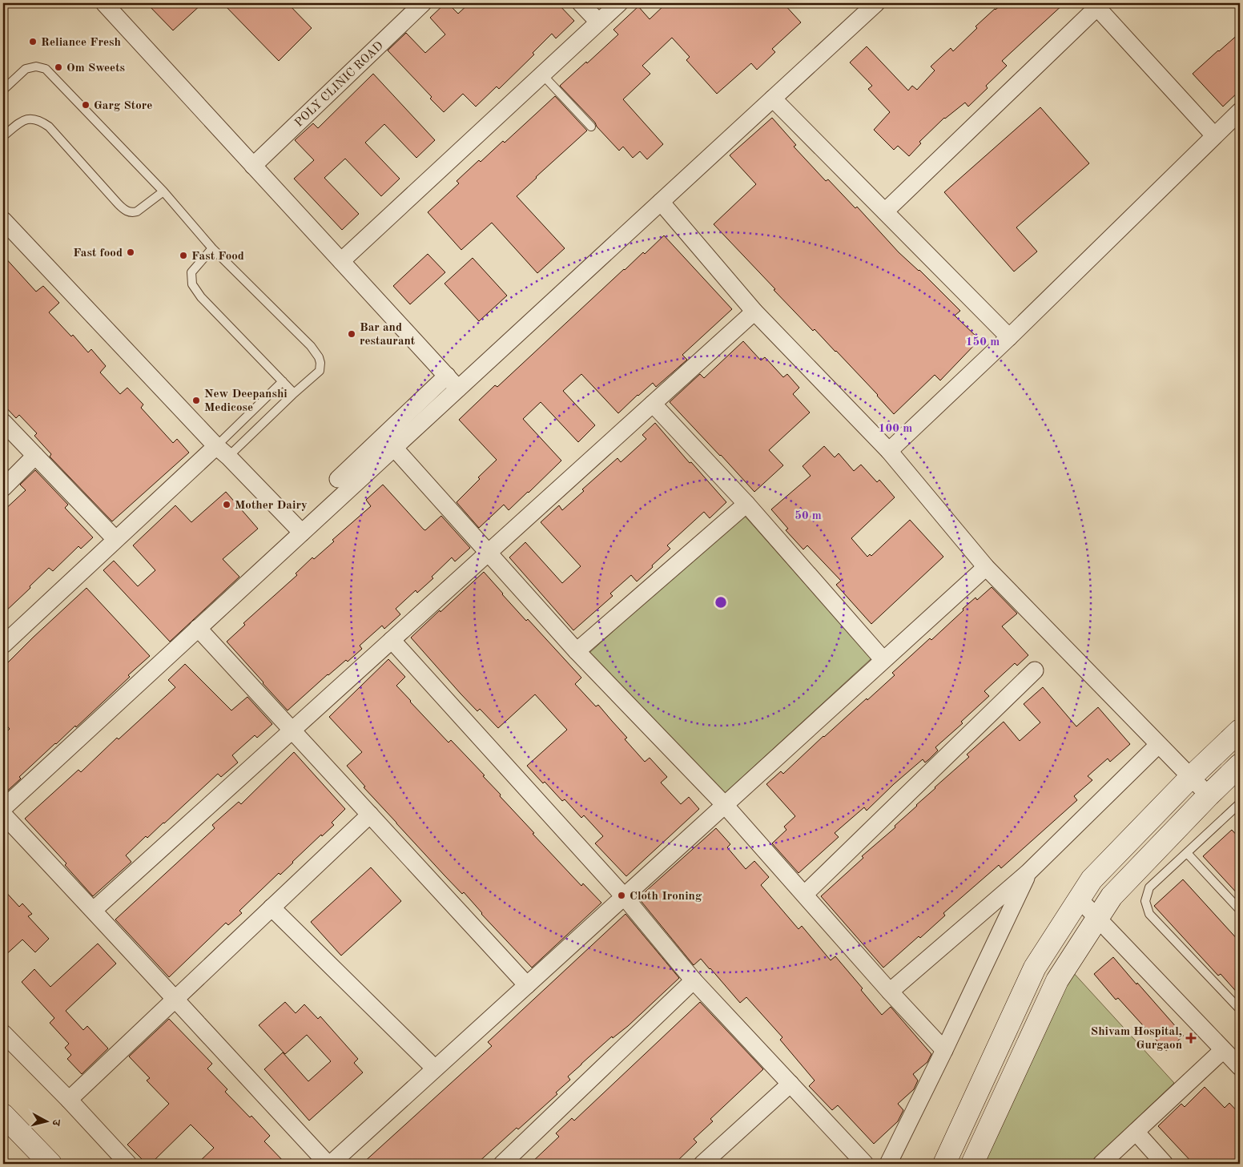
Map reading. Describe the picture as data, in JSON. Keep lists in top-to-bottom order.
{
  "streets": {
    "street": ["POLY CLINIC ROAD"]
  },
  "places": {
    "other": [
      "Reliance Fresh",
      "Om Sweets",
      "Garg Store",
      "Fast food",
      "Fast Food",
      "Bar and restaurant",
      "New Deepanshi Medicose",
      "Mother Dairy",
      "Cloth Ironing"
    ],
    "health": ["Shivam Hospital, Gurgaon"]
  },
  "north": "right",
  "rings": ["150 m", "100 m", "50 m"]
}
